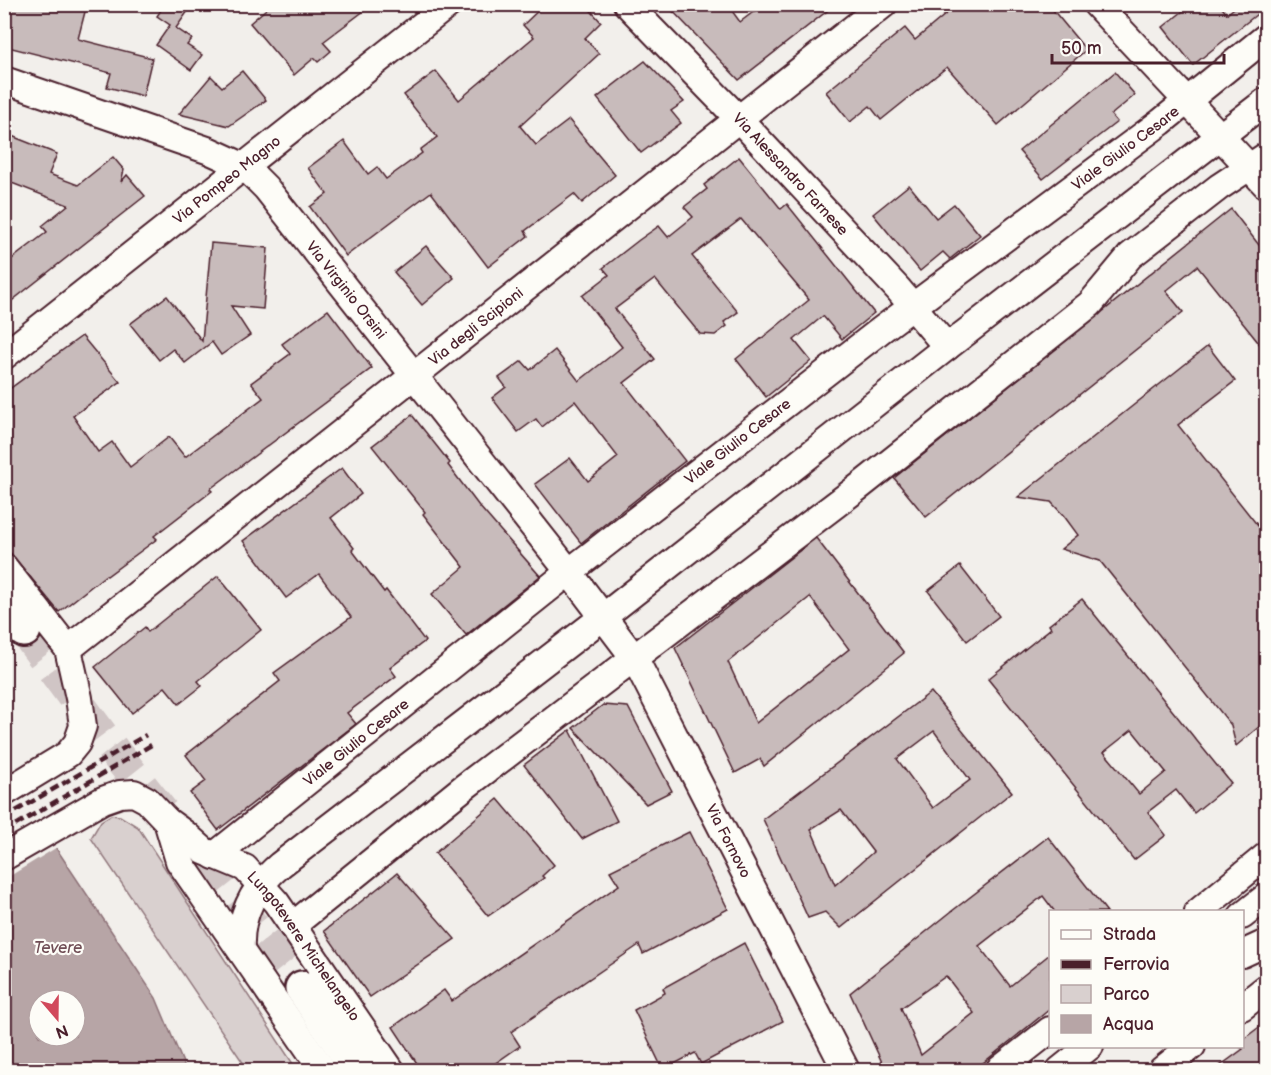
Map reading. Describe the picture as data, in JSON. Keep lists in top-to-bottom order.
{
  "streets": {
    "main road": ["Lungotevere Michelangelo"],
    "street": [
      "Viale Giulio Cesare",
      "Via Alessandro Farnese",
      "Via Pompeo Magno",
      "Via Virginio Orsini",
      "Via degli Scipioni",
      "Via Fornovo"
    ]
  },
  "crossings": [
    ["Viale Giulio Cesare", "Via Alessandro Farnese"],
    ["Viale Giulio Cesare", "Via Virginio Orsini"],
    ["Viale Giulio Cesare", "Lungotevere Michelangelo"],
    ["Via Alessandro Farnese", "Via degli Scipioni"],
    ["Via Pompeo Magno", "Via Virginio Orsini"],
    ["Via Virginio Orsini", "Via degli Scipioni"],
    ["Via Virginio Orsini", "Via Fornovo"]
  ],
  "water": ["Tevere"],
  "legend": [
    "Strada",
    "Ferrovia",
    "Parco",
    "Acqua"
  ],
  "scale_bar": "50 m",
  "north": "bottom"
}
